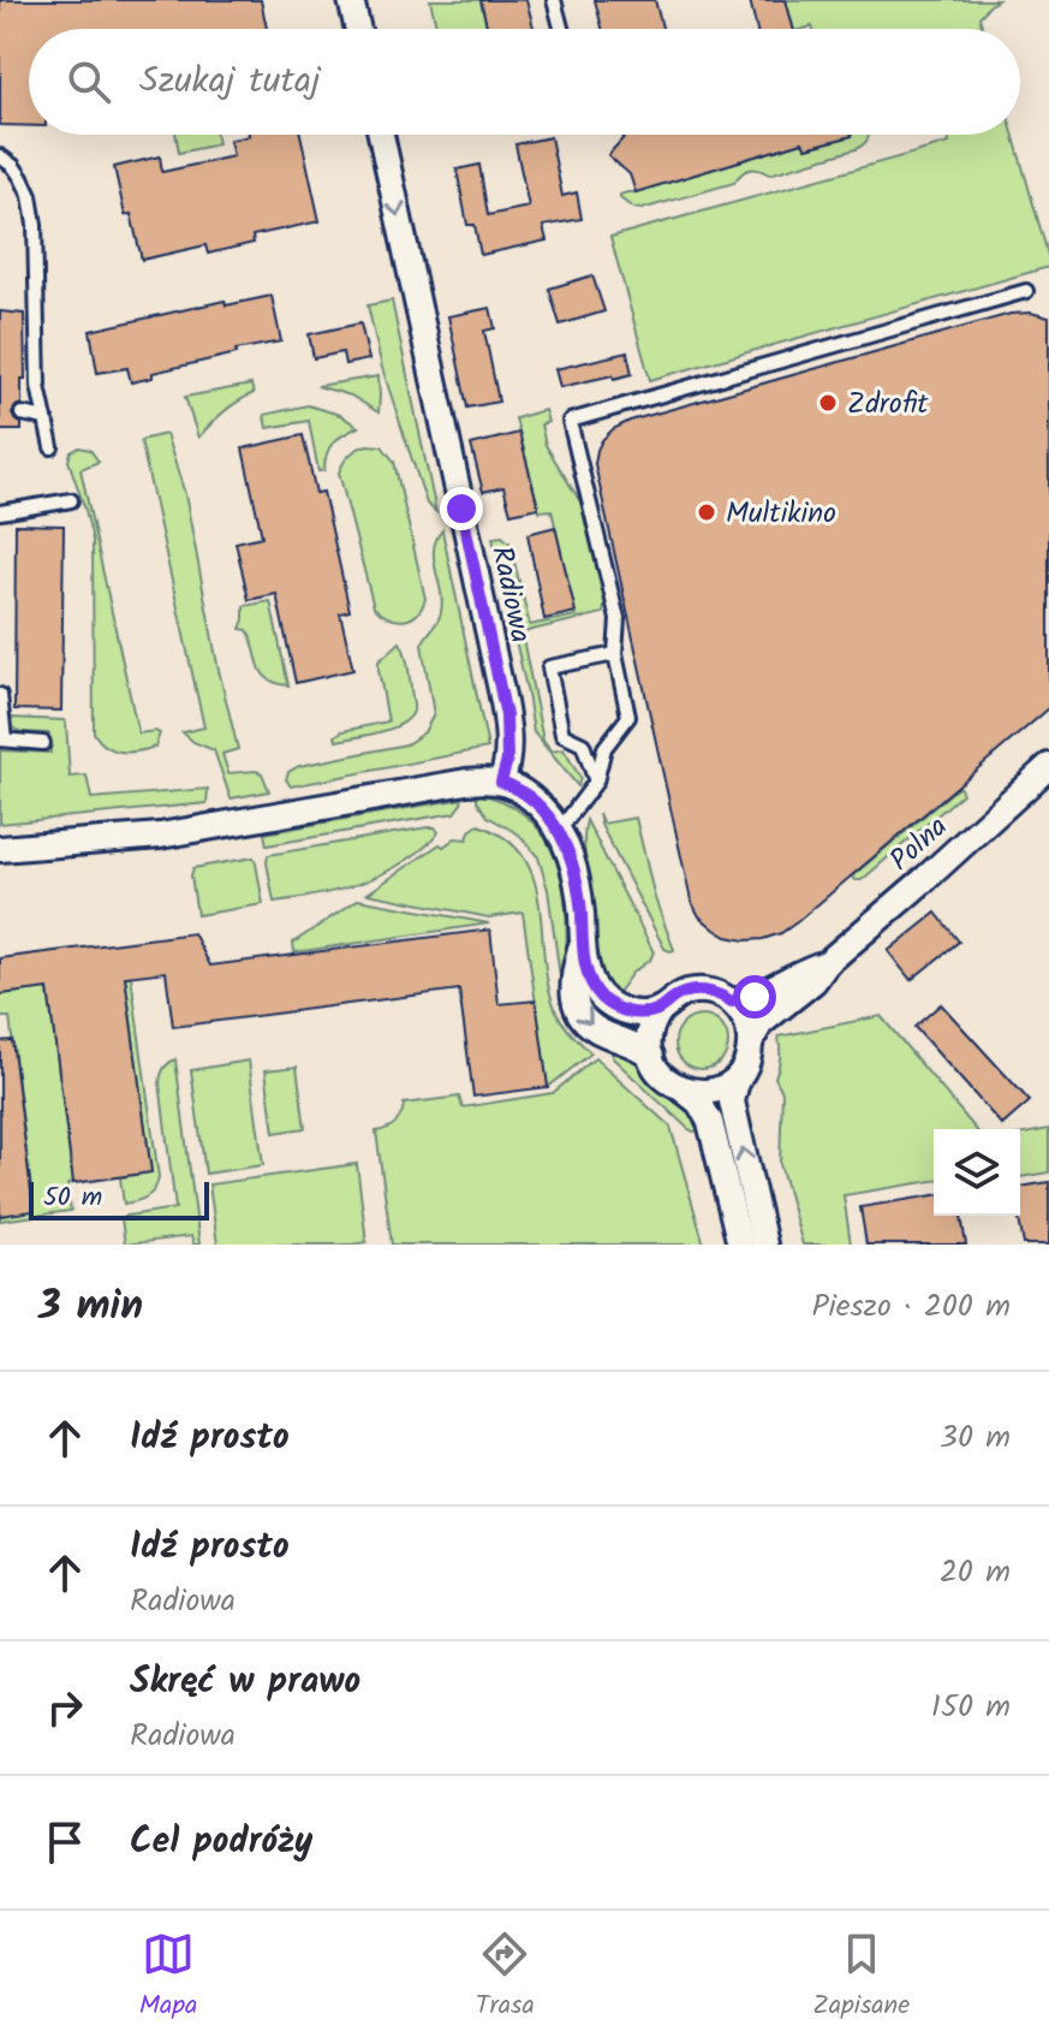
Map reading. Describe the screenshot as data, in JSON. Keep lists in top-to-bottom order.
{
  "streets": {
    "street": ["Radiowa", "Polna"]
  },
  "one_way": ["Radiowa"],
  "places": ["Zdrofit", "Multikino"],
  "scale_bar": "50 m",
  "page": {
    "search": "Szukaj tutaj",
    "scale": "50 m",
    "heading": ["3 min", "Pieszo · 200 m"],
    "list": [
      ["Idź prosto", "30 m"],
      ["Idź prosto", "Radiowa", "20 m"],
      ["Skręć w prawo", "Radiowa", "150 m"],
      "Cel podróży"
    ],
    "nav": ["Mapa", "Trasa", "Zapisane"]
  }
}
